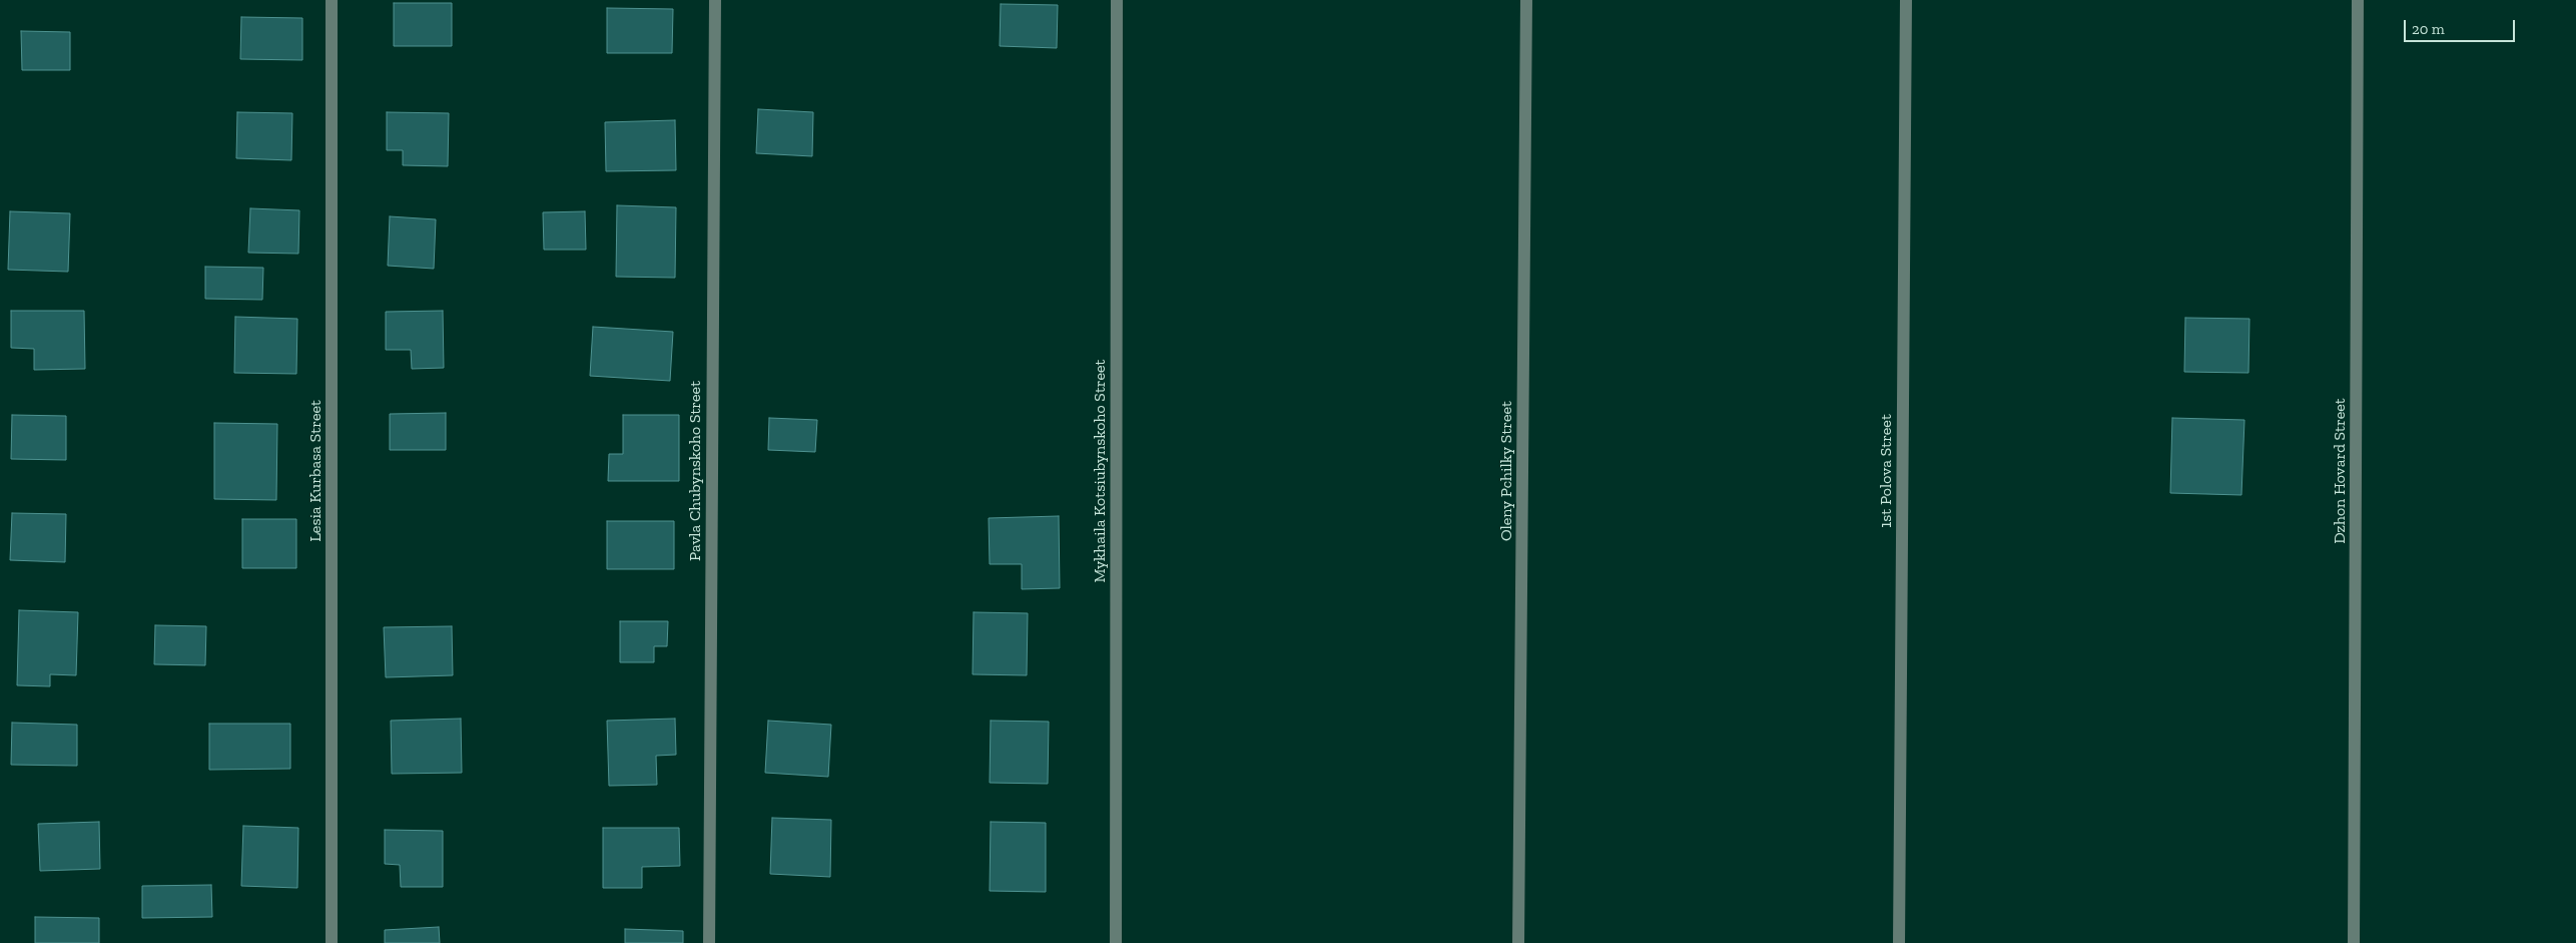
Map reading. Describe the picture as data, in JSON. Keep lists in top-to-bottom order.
{
  "streets": {
    "street": [
      "Lesia Kurbasa Street",
      "Pavla Chubynskoho Street",
      "Mykhaila Kotsiubynskoho Street",
      "Oleny Pchilky Street",
      "1st Polova Street",
      "Dzhon Hovard Street"
    ]
  },
  "scale_bar": "20 m"
}
